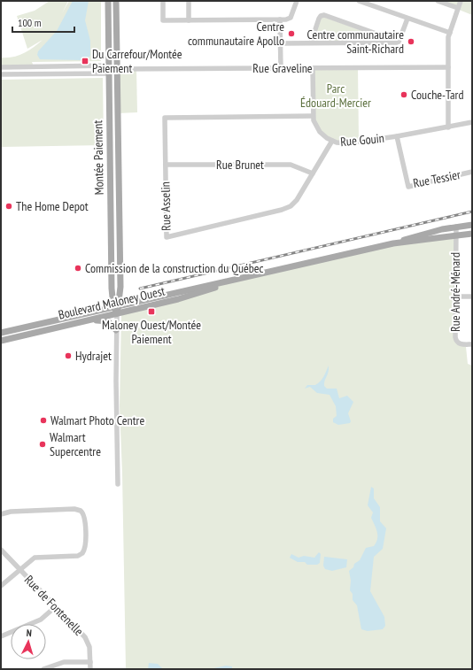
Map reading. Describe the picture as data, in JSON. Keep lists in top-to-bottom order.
{
  "streets": {
    "main road": ["Montée Paiement", "Boulevard Maloney Ouest"],
    "street": [
      "Rue Graveline",
      "Rue Gouin",
      "Rue Brunet",
      "Rue Tessier",
      "Rue Asselin",
      "Rue André-Ménard",
      "Rue de Fontenelle"
    ]
  },
  "crossings": [
    ["Rue Graveline", "Rue Gouin"],
    ["Rue Graveline", "Montée Paiement"],
    ["Rue Gouin", "Rue Tessier"],
    ["Rue Gouin", "Rue Asselin"],
    ["Montée Paiement", "Boulevard Maloney Ouest"],
    ["Rue Brunet", "Rue Asselin"],
    ["Rue André-Ménard", "Boulevard Maloney Ouest"]
  ],
  "parks": ["Parc Édouard-Mercier"],
  "places": {
    "other": [
      "Centre communautaire Apollo",
      "Centre communautaire Saint-Richard",
      "Couche-Tard",
      "The Home Depot",
      "Commission de la construction du Québec",
      "Hydrajet",
      "Walmart Photo Centre",
      "Walmart Supercentre"
    ],
    "transit": ["Du Carrefour/Montée Paiement", "Maloney Ouest/Montée Paiement"]
  },
  "scale_bar": "100 m",
  "north": "top"
}
